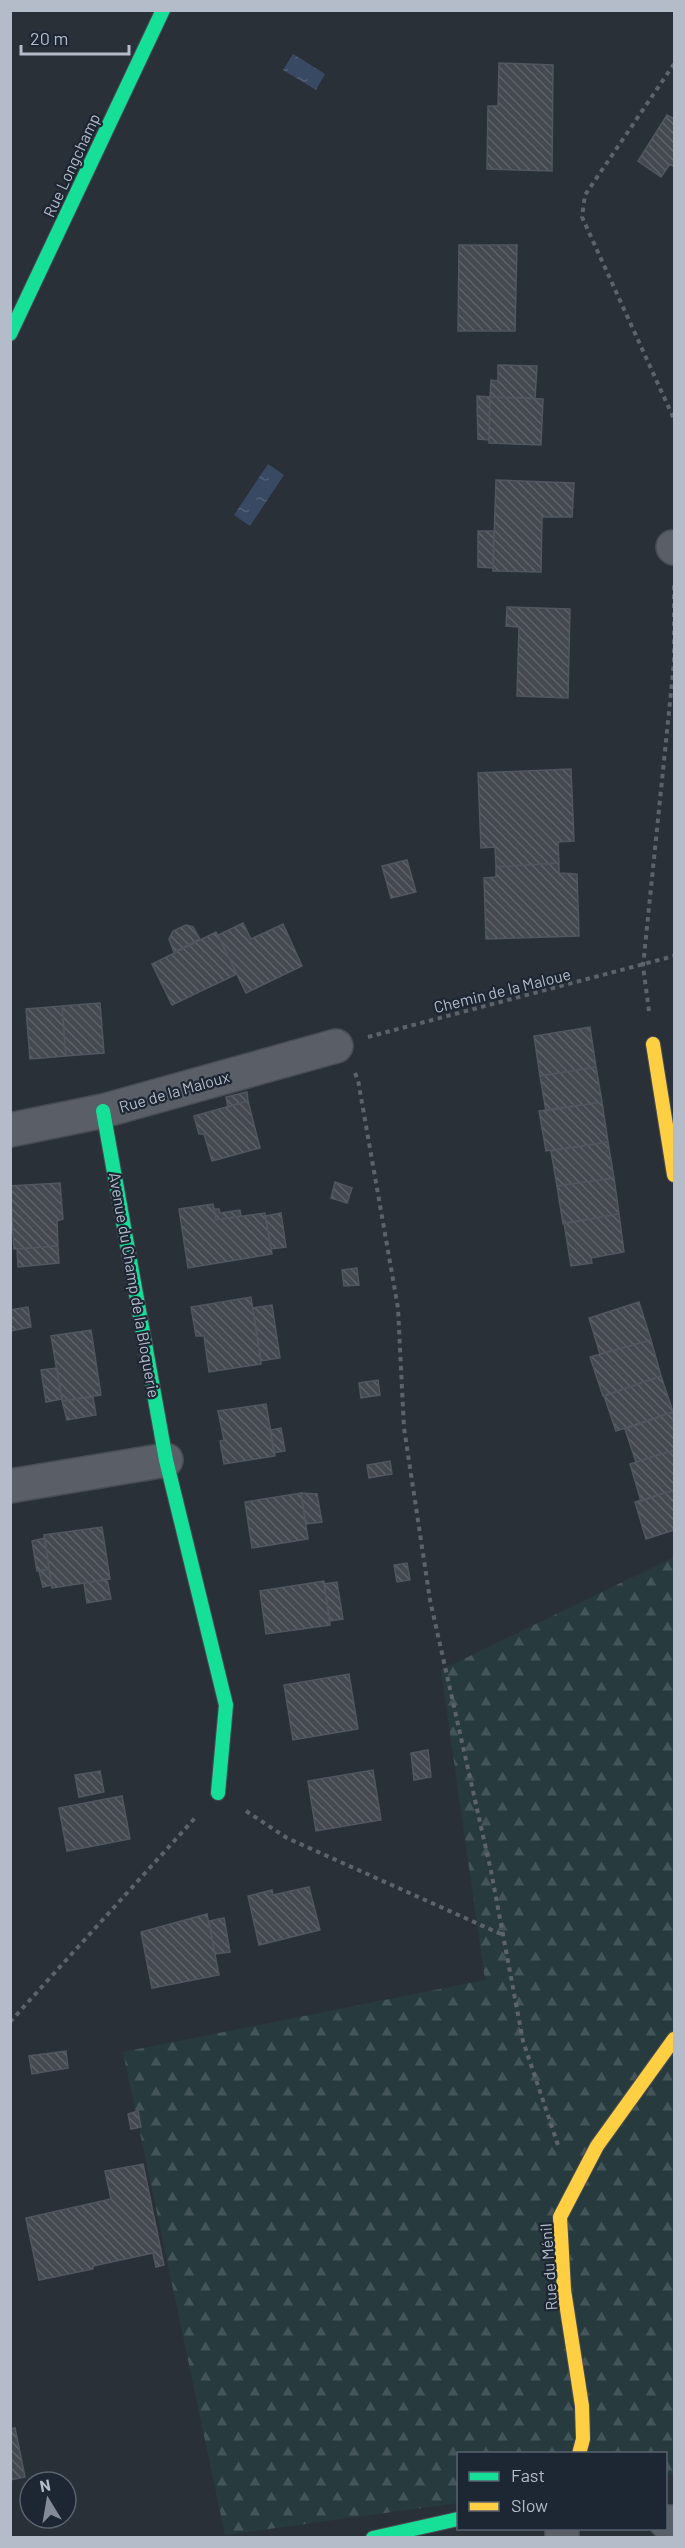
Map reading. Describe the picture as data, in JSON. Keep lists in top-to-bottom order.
{
  "streets": {
    "street": [
      "Rue Longchamp",
      "Rue de la Maloux",
      "Avenue du Champ de la Bloquerie",
      "Rue du Ménil"
    ],
    "path": ["Chemin de la Maloue"]
  },
  "crossings": [
    ["Chemin de la Maloue", "Rue de la Maloux"],
    ["Rue de la Maloux", "Avenue du Champ de la Bloquerie"]
  ],
  "legend": ["Fast", "Slow"],
  "scale_bar": "20 m",
  "north": "top"
}
